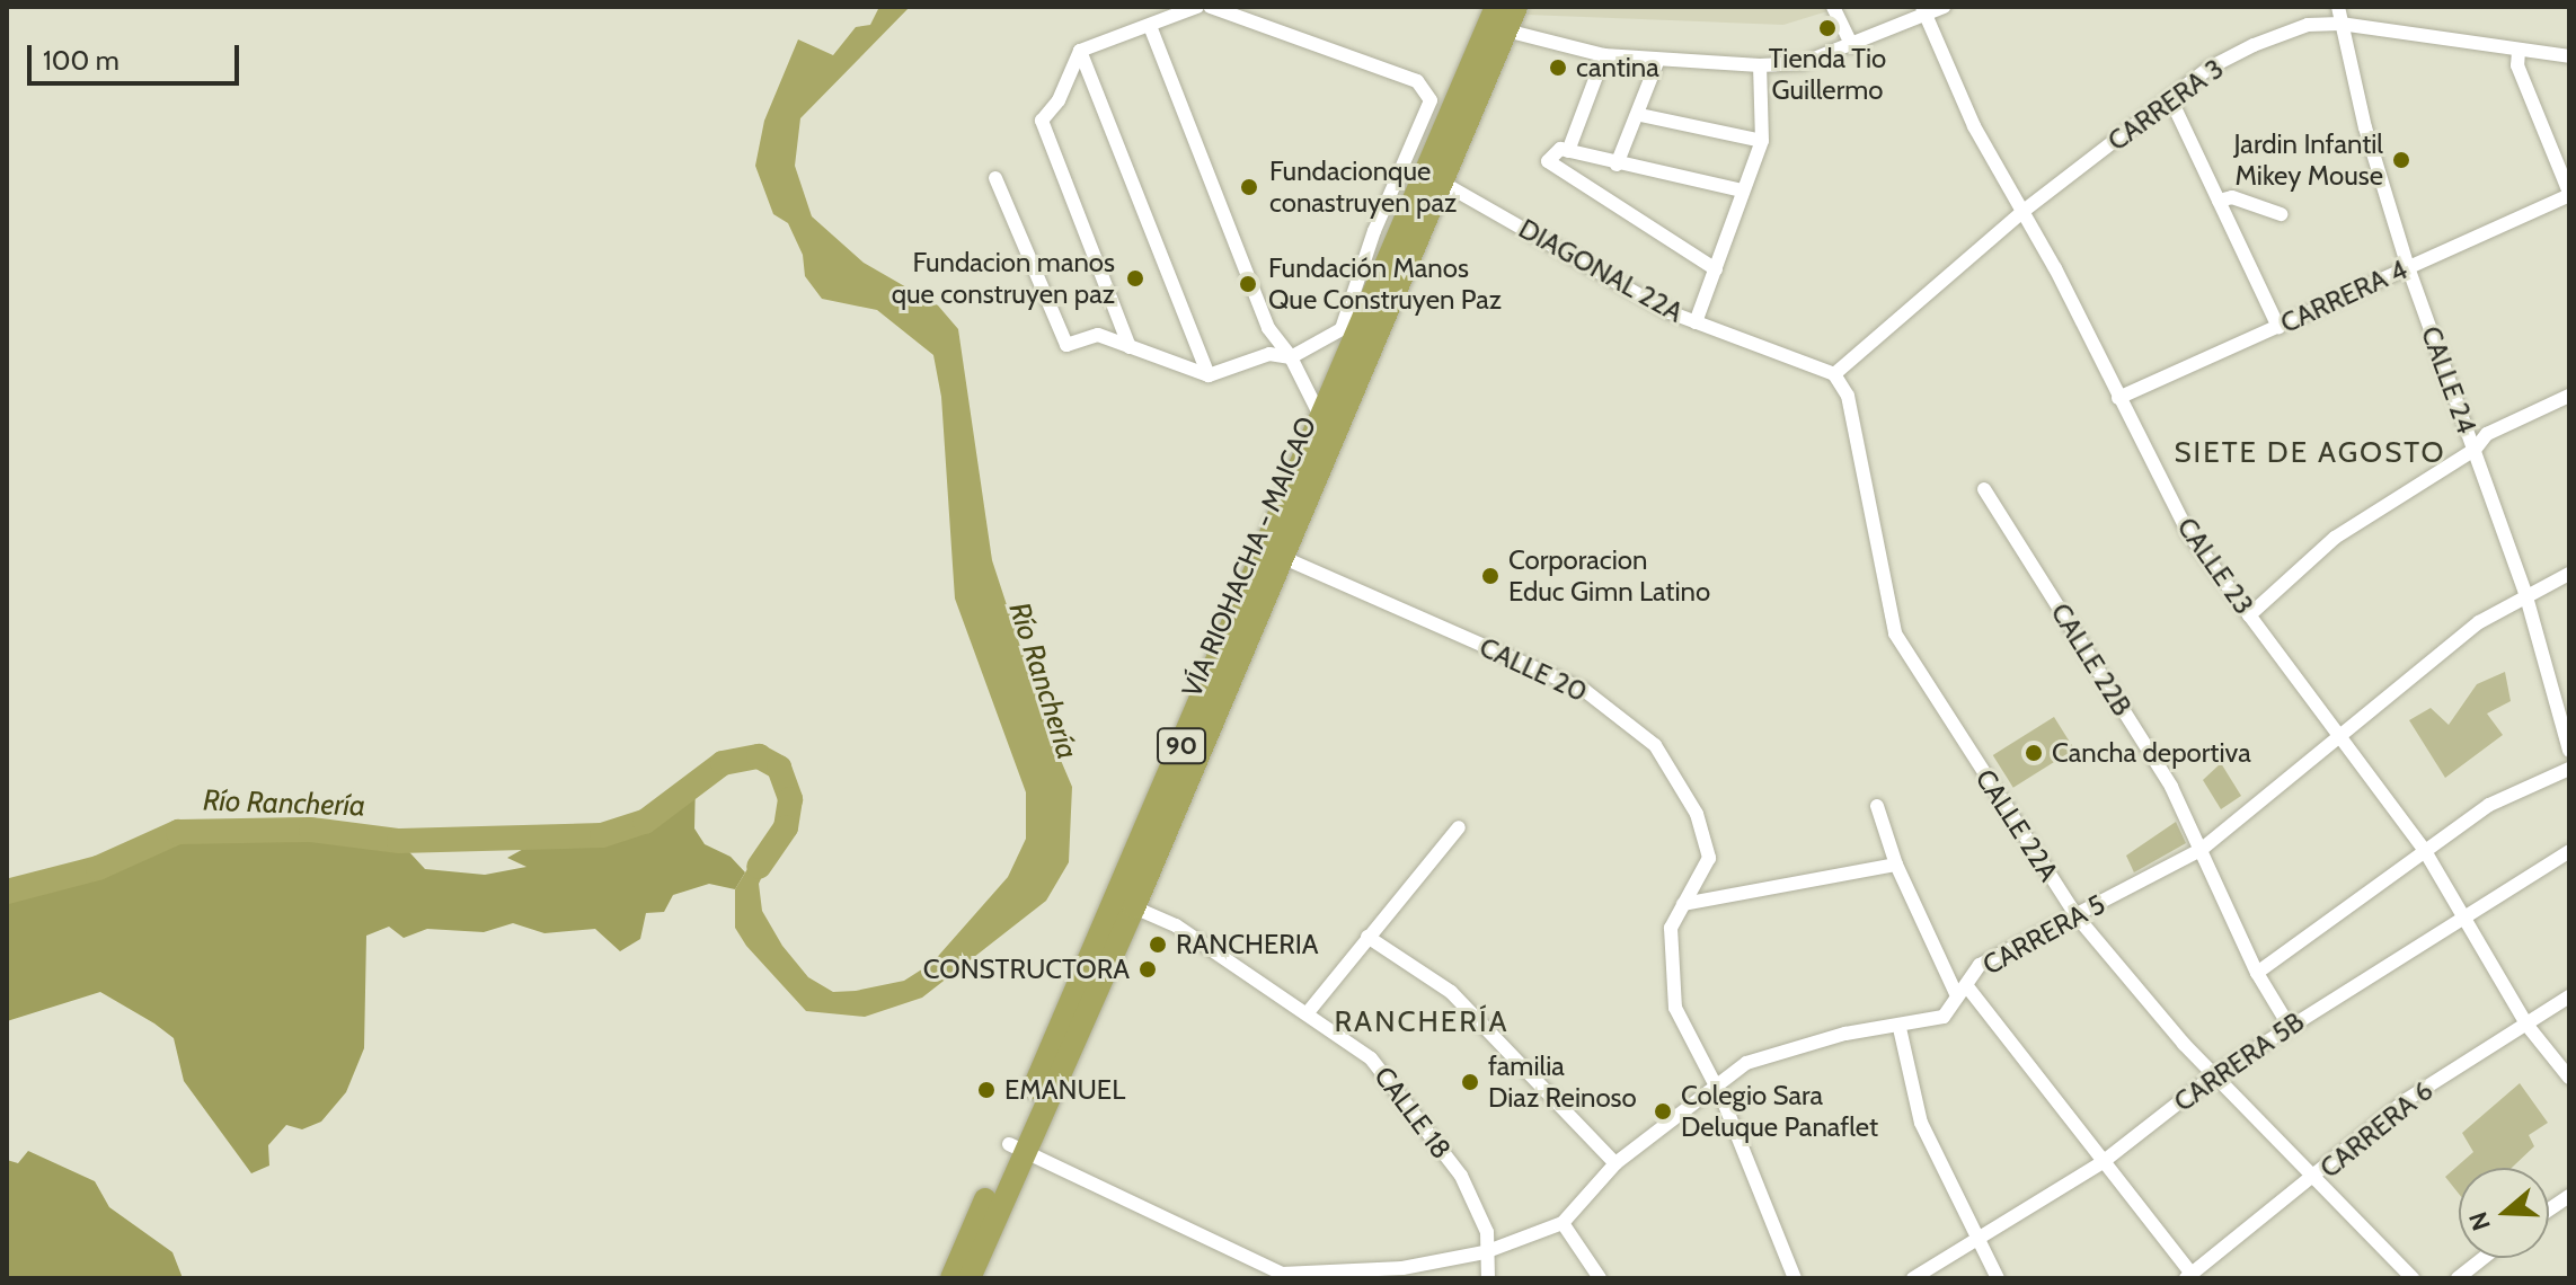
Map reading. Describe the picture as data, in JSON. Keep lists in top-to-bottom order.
{
  "streets": {
    "highway": ["VÍA RIOHACHA - MAICAO", "90"],
    "street": [
      "CARRERA 3",
      "DIAGONAL 22A",
      "CARRERA 4",
      "CALLE 24",
      "CALLE 23",
      "CALLE 22B",
      "CALLE 20",
      "CALLE 22A",
      "CARRERA 5",
      "CARRERA 5B",
      "CALLE 18",
      "CARRERA 6"
    ]
  },
  "crossings": [
    ["CARRERA 3", "DIAGONAL 22A"],
    ["CARRERA 3", "CALLE 24"],
    ["CARRERA 3", "CALLE 23"],
    ["CARRERA 3", "CALLE 22A"],
    ["DIAGONAL 22A", "VÍA RIOHACHA - MAICAO"],
    ["DIAGONAL 22A", "CALLE 22A"],
    ["CARRERA 4", "CALLE 24"],
    ["CARRERA 4", "CALLE 23"],
    ["CALLE 24", "CARRERA 5"],
    ["VÍA RIOHACHA - MAICAO", "CALLE 20"],
    ["VÍA RIOHACHA - MAICAO", "CARRERA 5"],
    ["VÍA RIOHACHA - MAICAO", "CALLE 18"],
    ["CALLE 23", "CARRERA 5"],
    ["CALLE 23", "CARRERA 5B"],
    ["CALLE 23", "CARRERA 6"],
    ["CALLE 22B", "CARRERA 5"],
    ["CALLE 22B", "CARRERA 5B"],
    ["CALLE 20", "CARRERA 5"],
    ["CALLE 22A", "CARRERA 5"],
    ["CALLE 22A", "CARRERA 5B"],
    ["CALLE 22A", "CARRERA 6"],
    ["CARRERA 5", "CALLE 18"]
  ],
  "districts": ["SIETE DE AGOSTO", "RANCHERÍA"],
  "water": ["Río Ranchería"],
  "places": [
    "Tienda Tio Guillermo",
    "cantina",
    "Jardin Infantil Mikey Mouse",
    "Fundacionque conastruyen paz",
    "Fundacion manos que construyen paz",
    "Fundación Manos Que Construyen Paz",
    "Corporacion Educ Gimn Latino",
    "Cancha deportiva",
    "RANCHERIA",
    "CONSTRUCTORA",
    "familia Diaz Reinoso",
    "EMANUEL",
    "Colegio Sara Deluque Panaflet"
  ],
  "scale_bar": "100 m",
  "north": "left"
}
